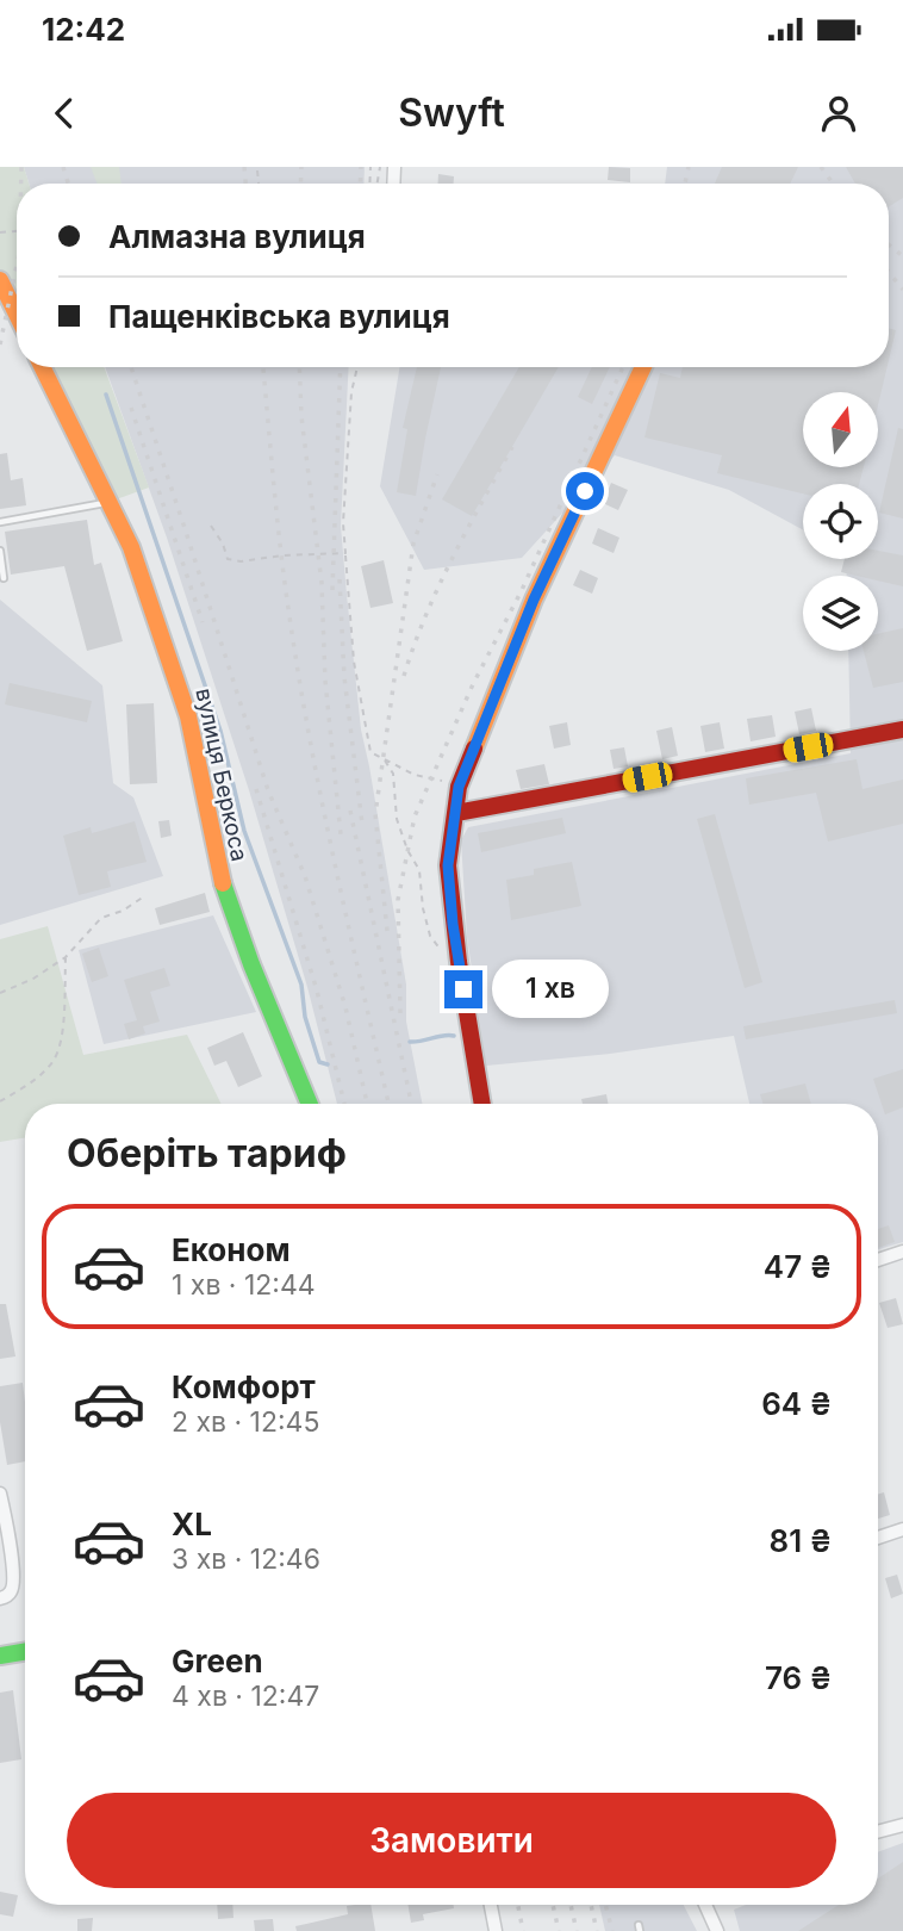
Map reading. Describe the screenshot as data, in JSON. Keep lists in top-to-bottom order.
{
  "streets": {
    "street": ["вулиця Беркоса"]
  },
  "north": "top",
  "page": {
    "status": "12:42",
    "header": "Swyft",
    "banner": ["Алмазна вулиця", "Пащенківська вулиця"],
    "bubble": "1 хв",
    "heading": "Оберіть тариф",
    "list": [
      {
        "name": "Економ",
        "note": "1 хв · 12:44",
        "value": "47 ₴"
      },
      {
        "name": "Комфорт",
        "note": "2 хв · 12:45",
        "value": "64 ₴"
      },
      {
        "name": "XL",
        "note": "3 хв · 12:46",
        "value": "81 ₴"
      },
      {
        "name": "Green",
        "note": "4 хв · 12:47",
        "value": "76 ₴"
      }
    ],
    "buttons": "Замовити"
  }
}
